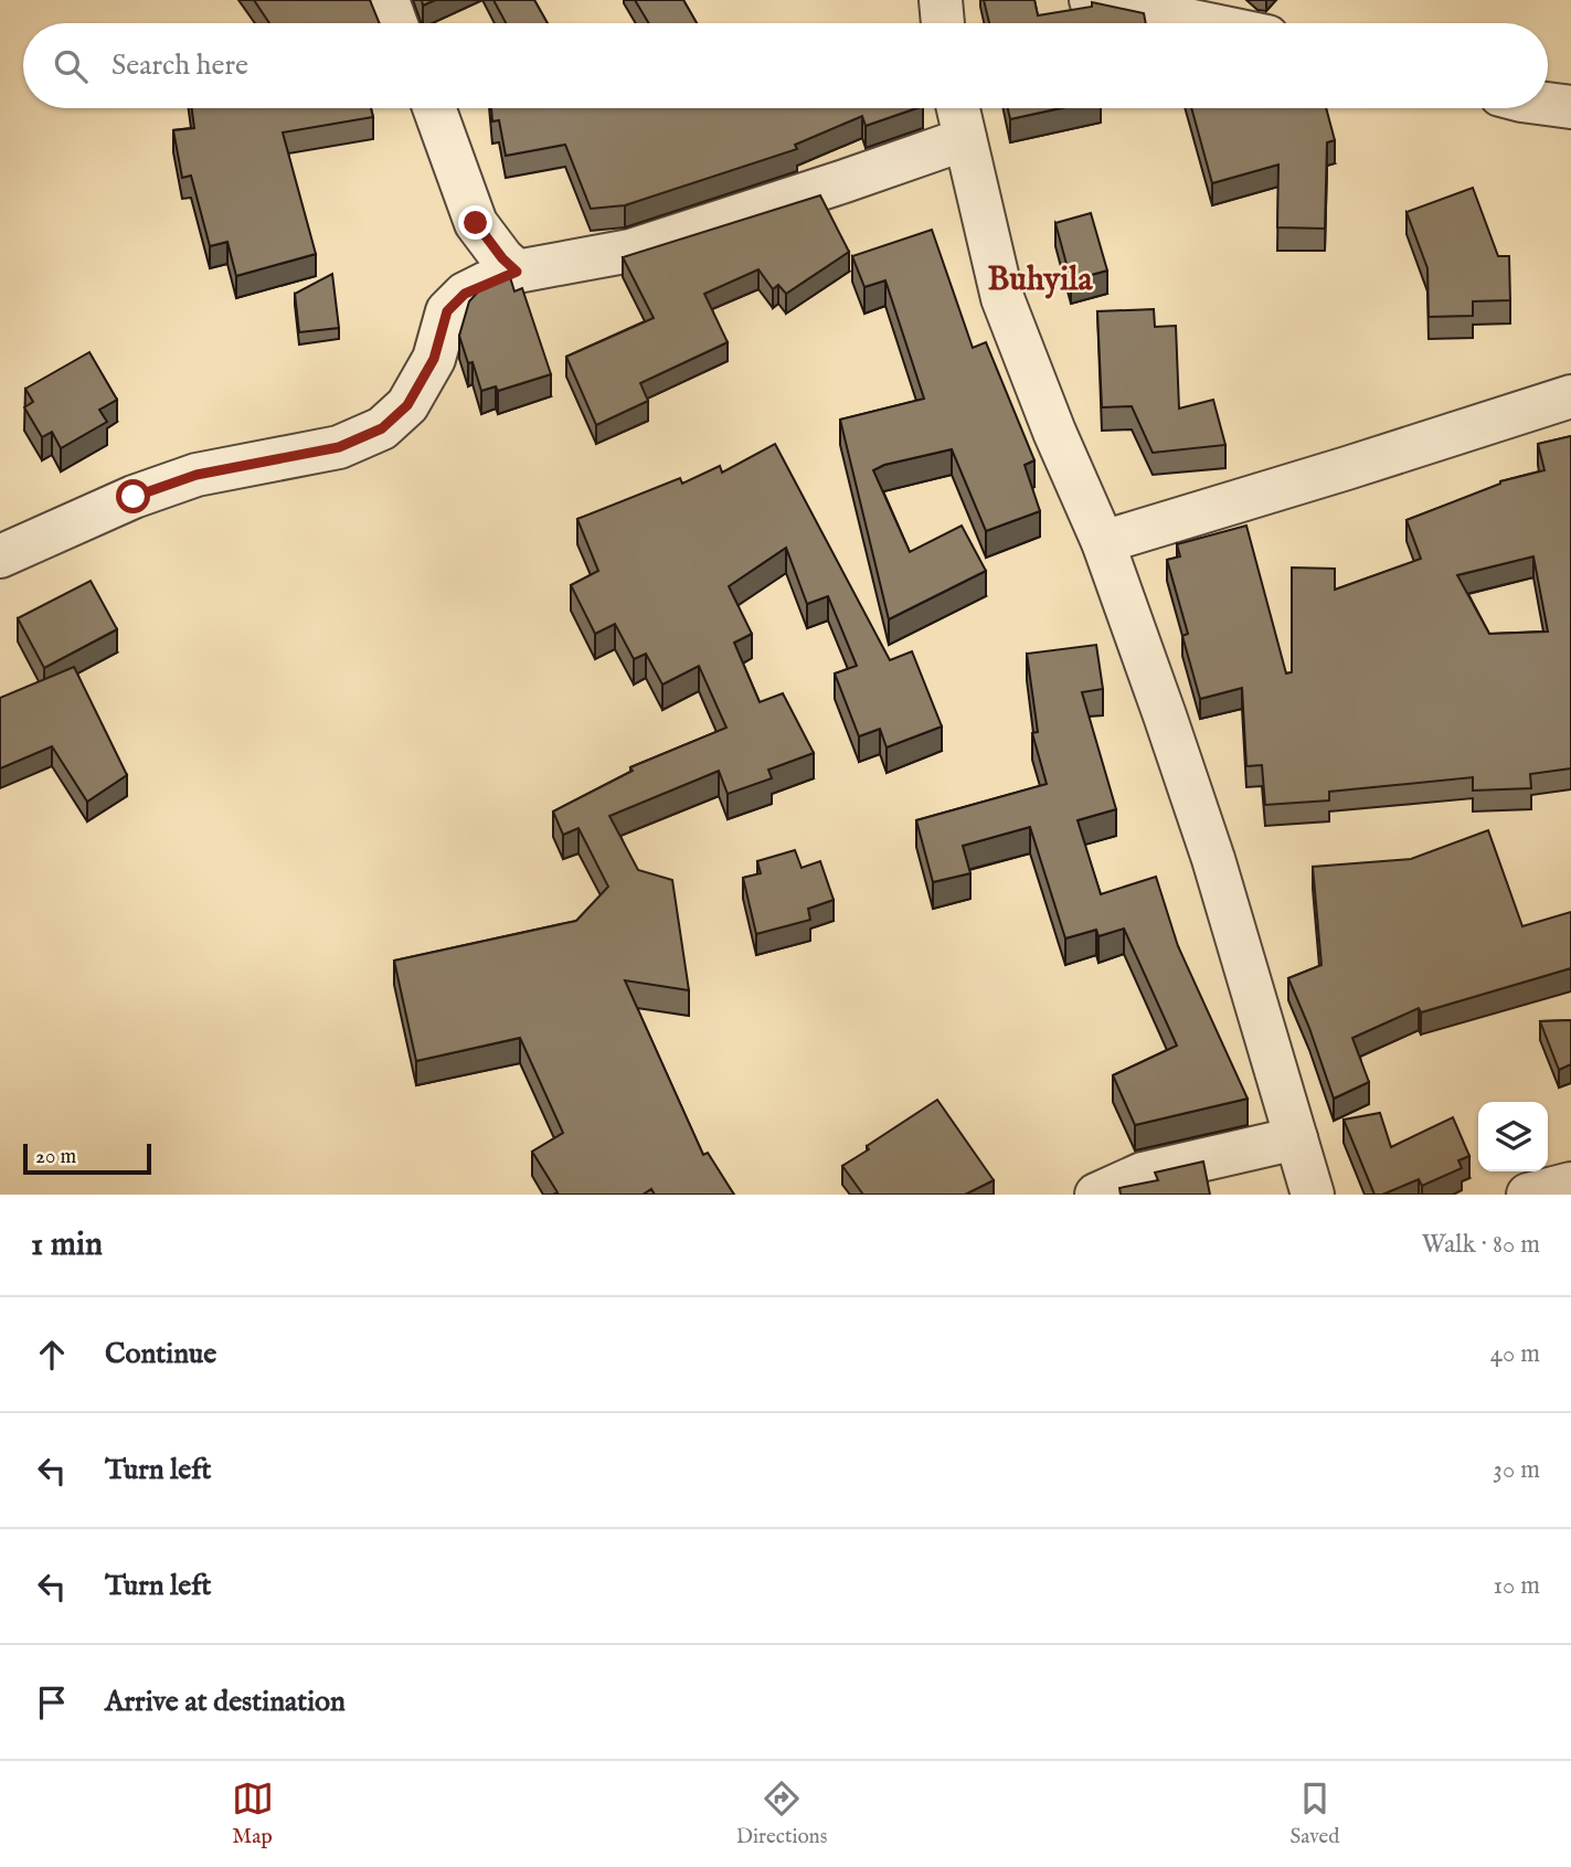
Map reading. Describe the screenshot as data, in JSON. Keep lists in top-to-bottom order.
{
  "districts": ["Buhyila"],
  "scale_bar": "20 m",
  "page": {
    "search": "Search here",
    "scale": "20 m",
    "heading": ["1 min", "Walk · 80 m"],
    "list": [
      ["Continue", "40 m"],
      ["Turn left", "30 m"],
      ["Turn left", "10 m"],
      "Arrive at destination"
    ],
    "nav": ["Map", "Directions", "Saved"]
  }
}
